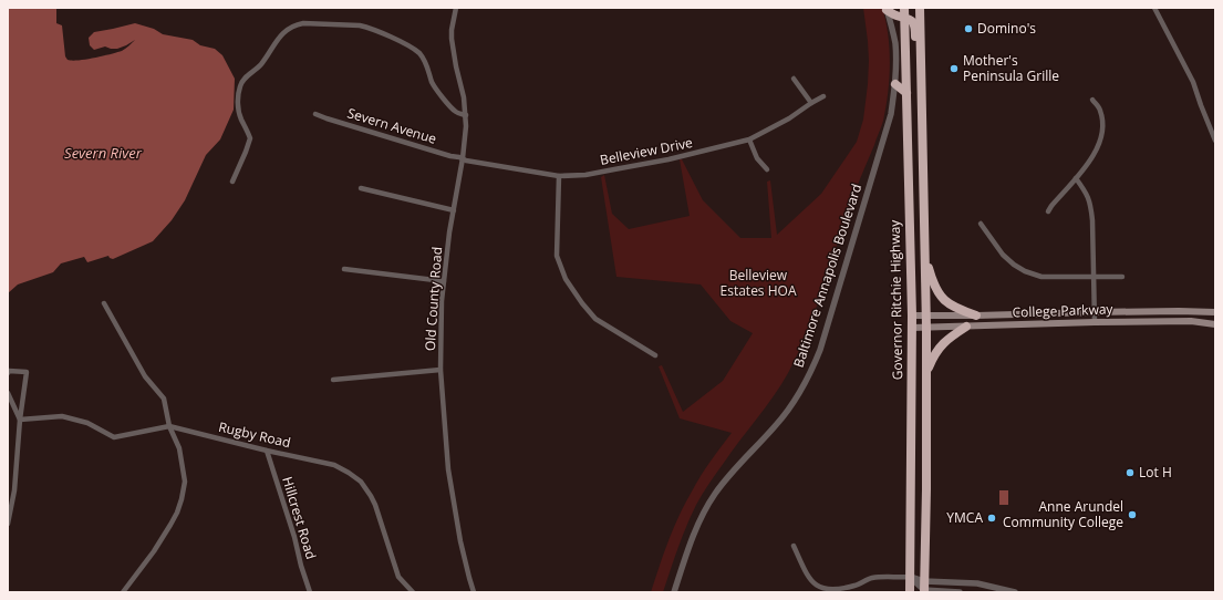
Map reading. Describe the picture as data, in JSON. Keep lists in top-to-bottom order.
{
  "streets": {
    "highway": ["Governor Ritchie Highway"],
    "main road": ["College Parkway"],
    "street": [
      "Severn Avenue",
      "Belleview Drive",
      "Baltimore Annapolis Boulevard",
      "Old County Road",
      "Rugby Road",
      "Hillcrest Road"
    ]
  },
  "crossings": [
    ["Severn Avenue", "Belleview Drive"],
    ["Severn Avenue", "Old County Road"],
    ["Belleview Drive", "Old County Road"],
    ["Governor Ritchie Highway", "College Parkway"],
    ["Rugby Road", "Hillcrest Road"]
  ],
  "water": ["Severn River"],
  "parks": ["Belleview Estates HOA"],
  "places": [
    "Domino's",
    "Mother's Peninsula Grille",
    "Lot H",
    "Anne Arundel Community College",
    "YMCA"
  ]
}
